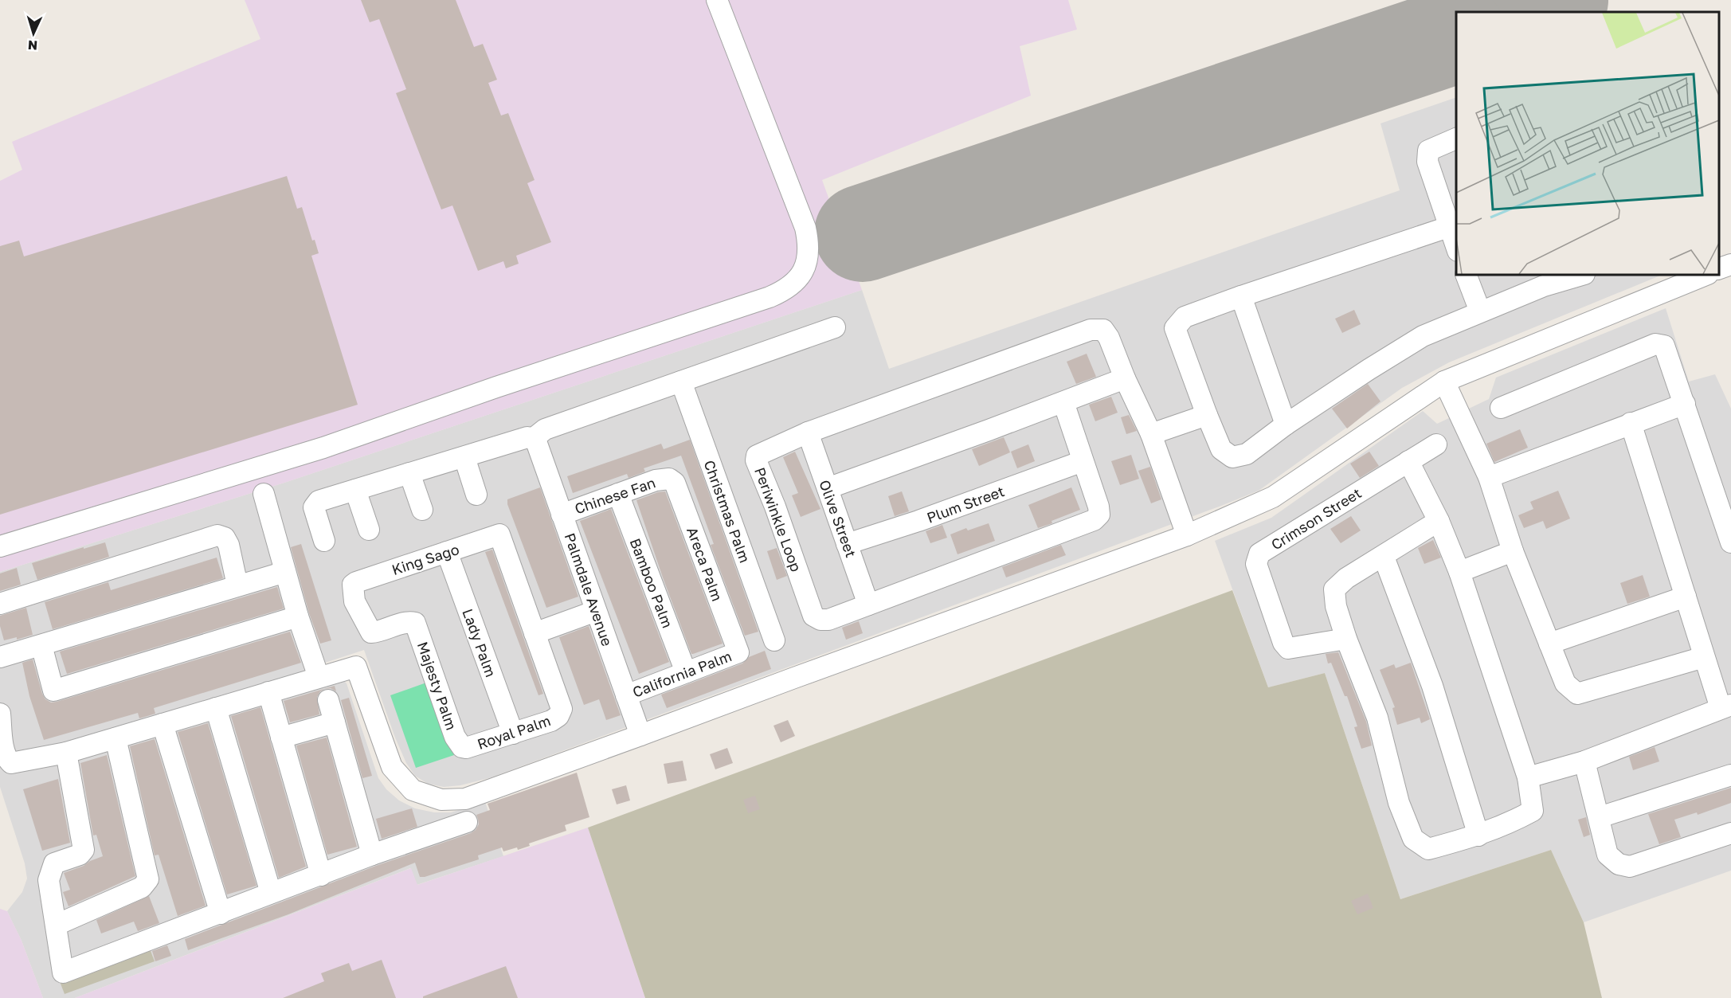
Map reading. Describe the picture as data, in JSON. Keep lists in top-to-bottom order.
{
  "streets": {
    "street": [
      "Chinese Fan",
      "Plum Street",
      "Christmas Palm",
      "Olive Street",
      "Crimson Street",
      "Periwinkle Loop",
      "King Sago",
      "Areca Palm",
      "Bamboo Palm",
      "Palmdale Avenue",
      "Lady Palm",
      "California Palm",
      "Majesty Palm",
      "Royal Palm"
    ]
  },
  "crossings": [
    ["Chinese Fan", "Areca Palm"],
    ["Chinese Fan", "Bamboo Palm"],
    ["Chinese Fan", "Palmdale Avenue"],
    ["Plum Street", "Olive Street"],
    ["Plum Street", "Periwinkle Loop"],
    ["Olive Street", "Periwinkle Loop"],
    ["King Sago", "Lady Palm"],
    ["King Sago", "Majesty Palm"],
    ["King Sago", "Royal Palm"],
    ["Areca Palm", "California Palm"],
    ["Bamboo Palm", "California Palm"],
    ["Palmdale Avenue", "California Palm"],
    ["Lady Palm", "Royal Palm"],
    ["Majesty Palm", "Royal Palm"]
  ],
  "north": "bottom"
}
